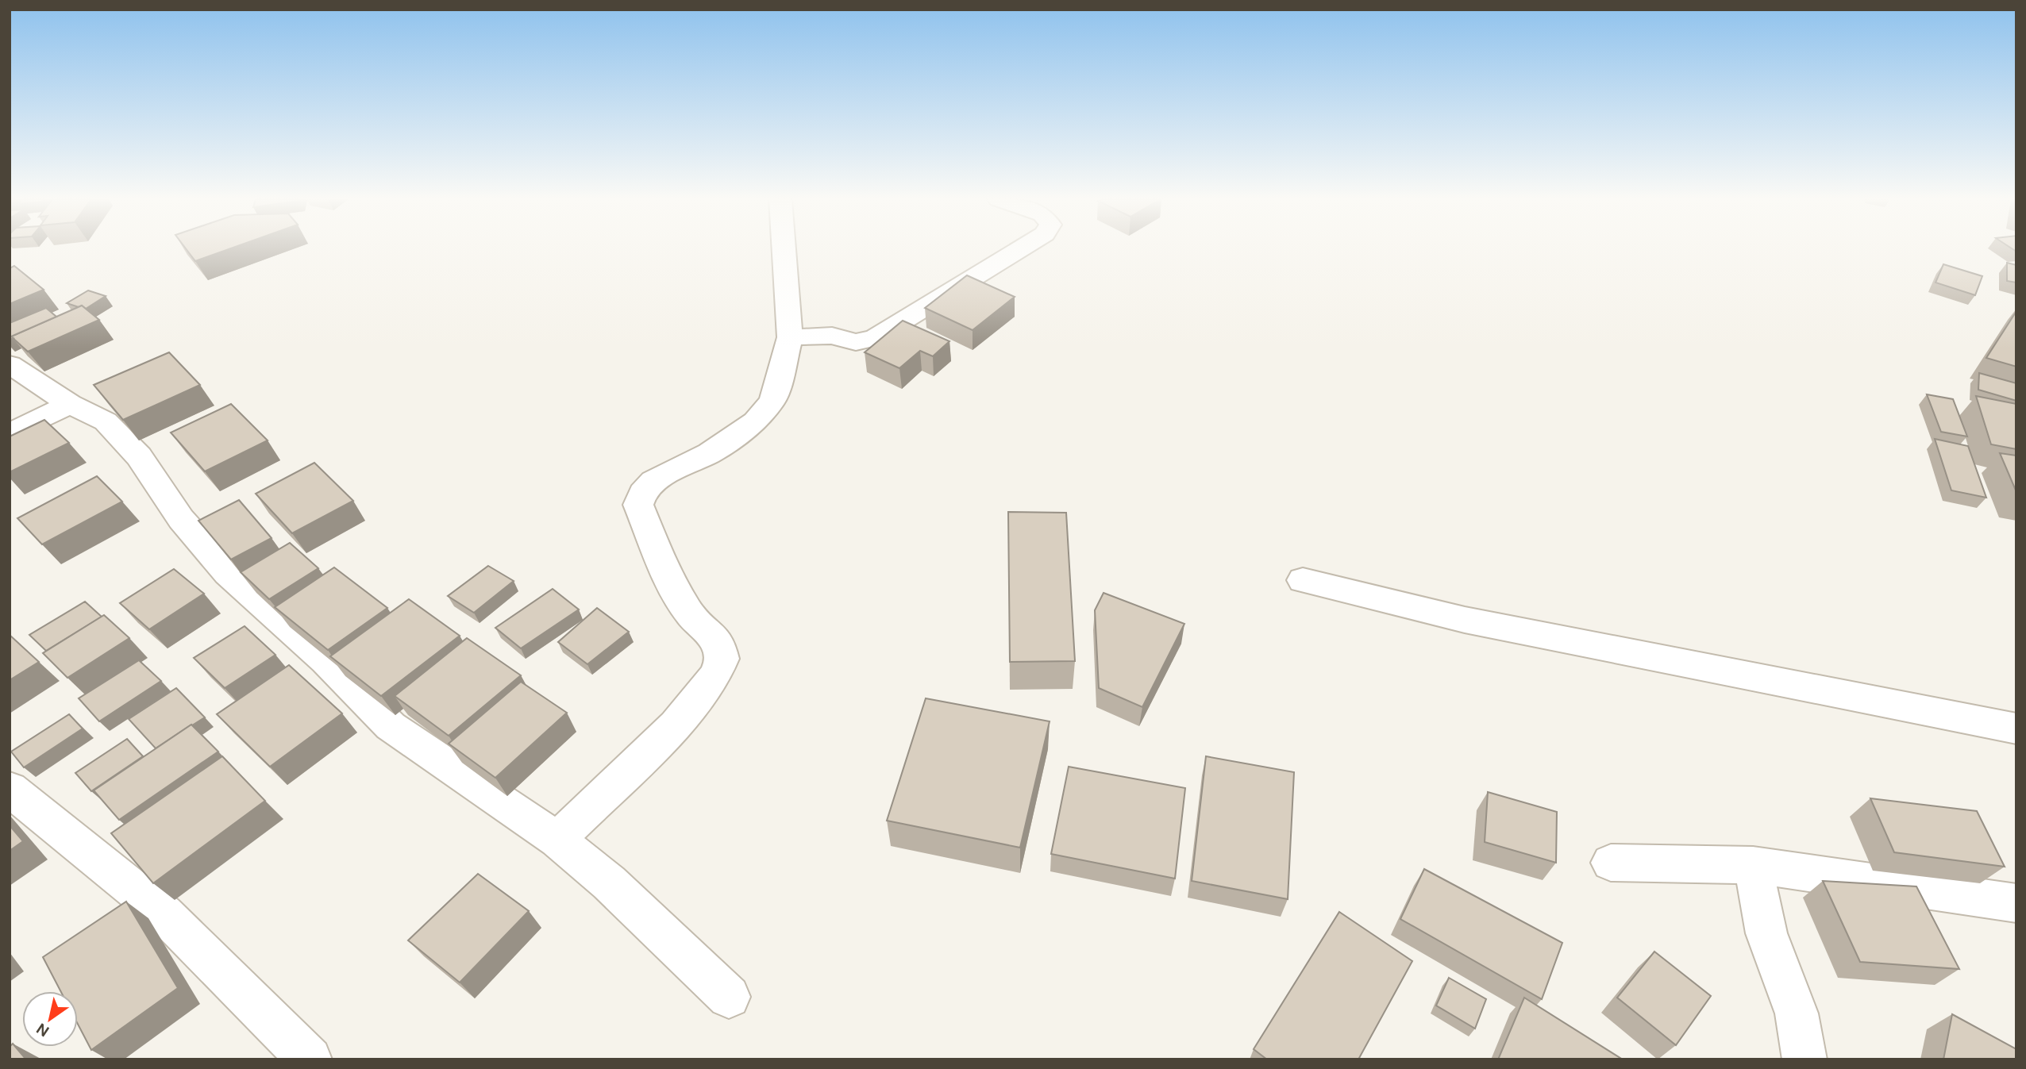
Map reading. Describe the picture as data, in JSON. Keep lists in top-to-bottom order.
{
  "north": "bottom left"
}
